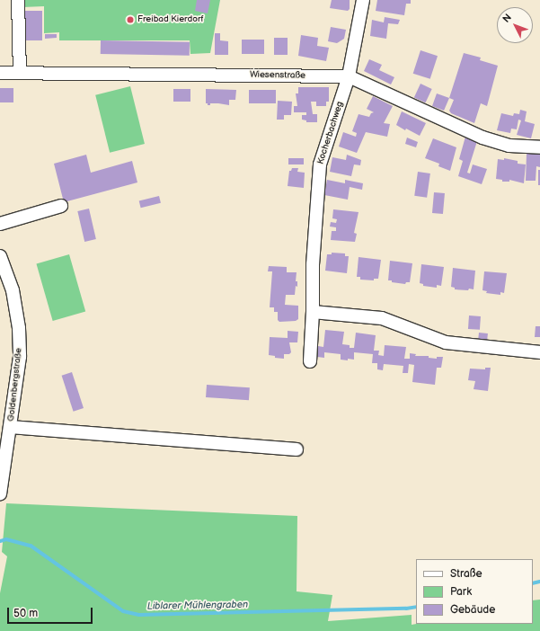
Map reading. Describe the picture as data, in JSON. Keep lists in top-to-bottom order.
{
  "streets": {
    "street": ["Wiesenstraße", "Kocherbachweg", "Goldenbergstraße"]
  },
  "crossings": [
    ["Wiesenstraße", "Kocherbachweg"]
  ],
  "water": ["Liblarer Mühlengraben"],
  "places": ["Freibad Kierdorf"],
  "legend": ["Straße", "Park", "Gebäude"],
  "scale_bar": "50 m",
  "north": "top left"
}
